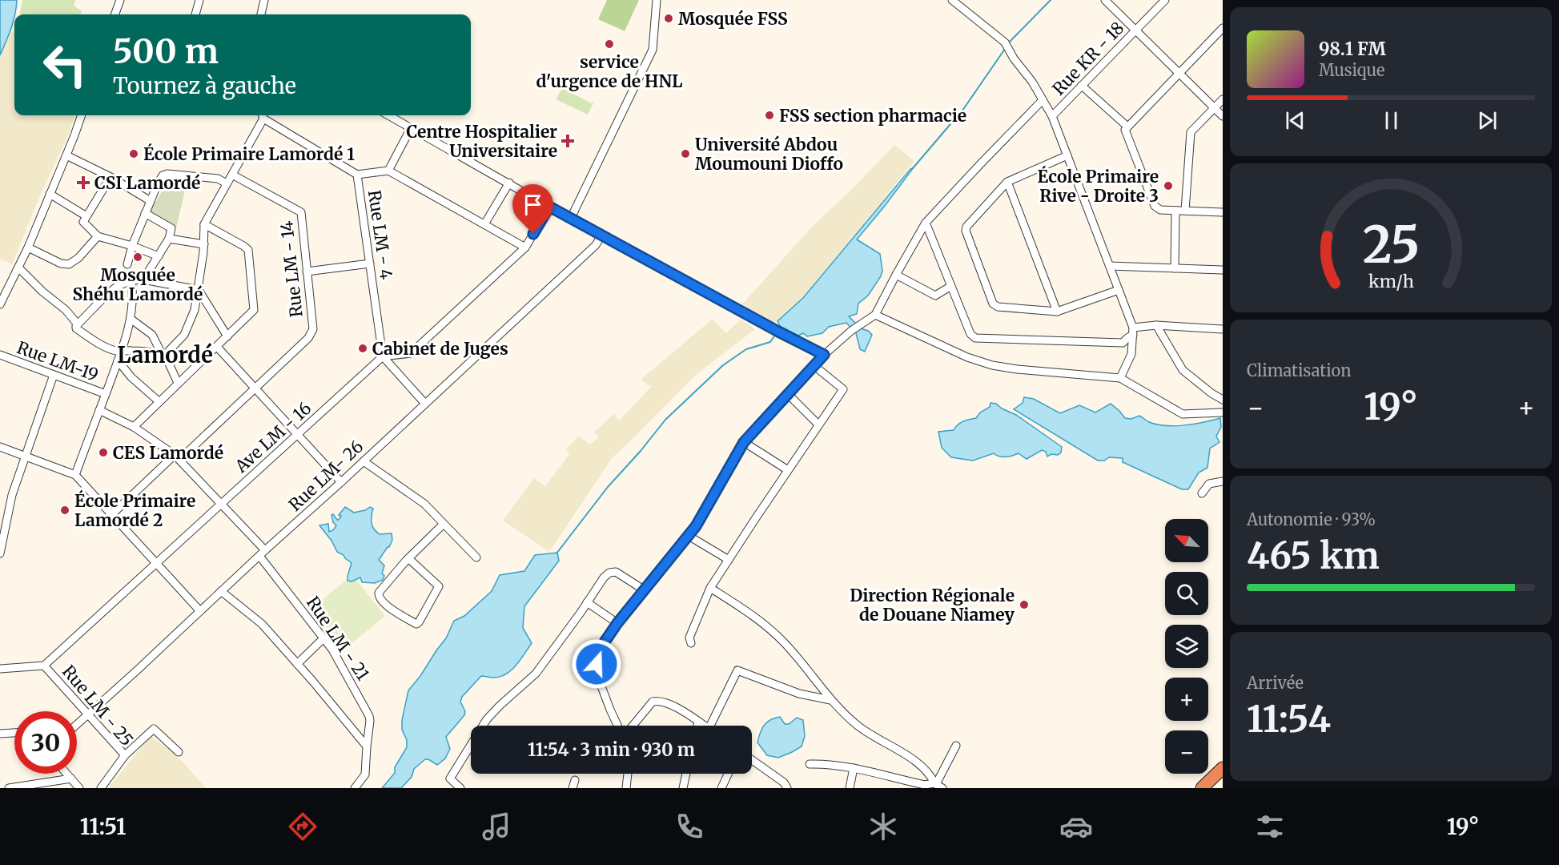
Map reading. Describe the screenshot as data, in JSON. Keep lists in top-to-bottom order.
{
  "streets": {
    "street": [
      "Rue KR - 18",
      "Rue LM - 4",
      "Rue LM - 14",
      "Rue LM-19",
      "Ave LM - 16",
      "Rue LM- 26",
      "Rue LM - 21",
      "Rue LM - 25"
    ]
  },
  "crossings": [
    ["Rue LM - 4", "Ave LM - 16"],
    ["Rue LM - 14", "Rue LM - 21"],
    ["Ave LM - 16", "Rue LM - 21"],
    ["Ave LM - 16", "Rue LM - 25"],
    ["Rue LM- 26", "Rue LM - 21"],
    ["Rue LM- 26", "Rue LM - 25"]
  ],
  "districts": ["Lamordé"],
  "places": {
    "other": [
      "Mosquée FSS",
      "service d'urgence de HNL",
      "FSS section pharmacie",
      "École Primaire Lamordé 1",
      "Université Abdou Moumouni Dioffo",
      "École Primaire Rive - Droite 3",
      "Mosquée Shéhu Lamordé",
      "Cabinet de Juges",
      "CES Lamordé",
      "École Primaire Lamordé 2",
      "Direction Régionale de Douane Niamey"
    ],
    "health": ["Centre Hospitalier Universitaire", "CSI Lamordé"]
  },
  "north": "top left",
  "page": {
    "turn": ["500 m", "Tournez à gauche"],
    "song": ["98.1 FM", "Musique"],
    "tile": [
      "Climatisation",
      ["Autonomie · 93%", "465 km"],
      ["Arrivée", "11:54"]
    ],
    "heat": ["−", "19°", "+"],
    "map_buttons": ["+", "−"],
    "limit": "30",
    "trip": "11:54 · 3 min · 930 m",
    "tabs": ["11:51", "19°"],
    "gauge": ["25", "km/h"]
  }
}
